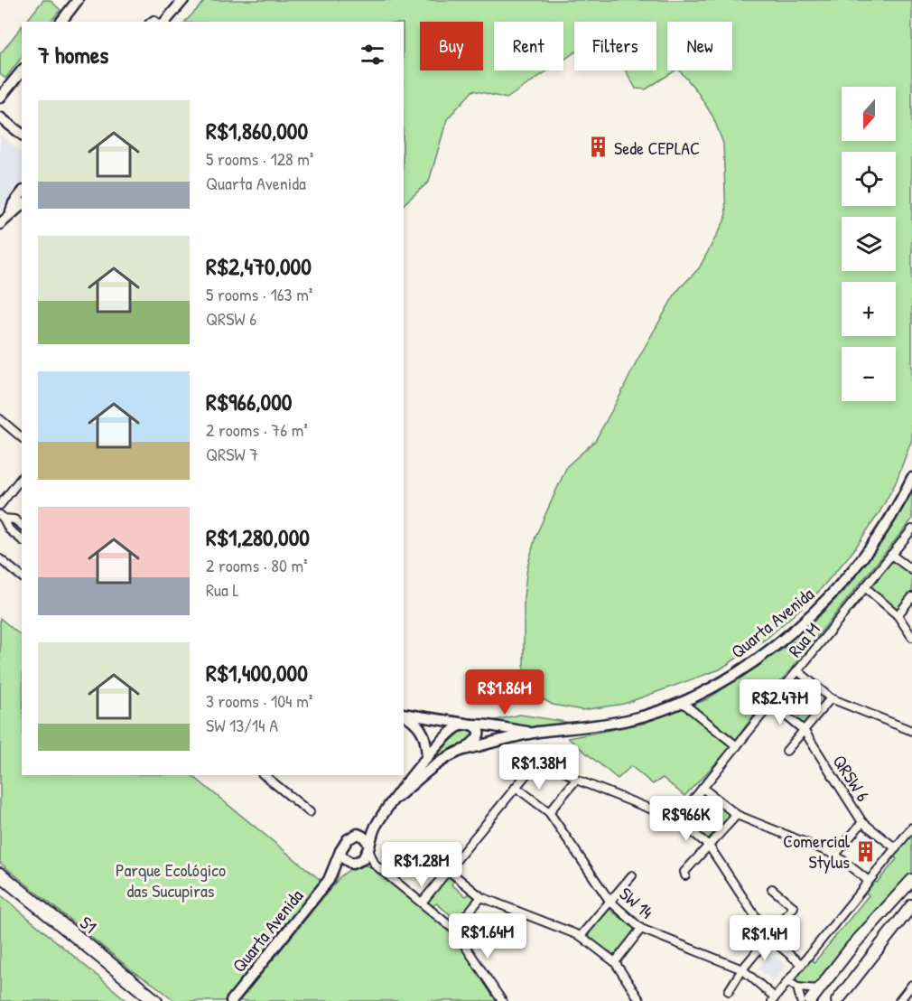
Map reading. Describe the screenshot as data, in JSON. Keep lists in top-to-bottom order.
{
  "streets": {
    "highway": ["S1"],
    "main road": ["Quarta Avenida"],
    "street": ["Rua M", "QRSW 6", "SW 14"]
  },
  "crossings": [
    ["Rua M", "QRSW 6"]
  ],
  "parks": ["Parque Ecológico das Sucupiras"],
  "places": {
    "building": ["Sede CEPLAC", "Comercial Stylus"]
  },
  "north": "bottom",
  "page": {
    "chip": [
      "Buy",
      "Rent",
      "Filters",
      "New"
    ],
    "heading": "7 homes",
    "map_buttons": ["+", "−"],
    "list": [
      {
        "name": "R$1,860,000",
        "note": "5 rooms · 128 m² · Quarta Avenida"
      },
      {
        "name": "R$2,470,000",
        "note": "5 rooms · 163 m² · QRSW 6"
      },
      {
        "name": "R$966,000",
        "note": "2 rooms · 76 m² · QRSW 7"
      },
      {
        "name": "R$1,280,000",
        "note": "2 rooms · 80 m² · Rua L"
      },
      {
        "name": "R$1,400,000",
        "note": "3 rooms · 104 m² · SW 13/14 A"
      }
    ],
    "price": [
      "R$1.86M",
      "R$2.47M",
      "R$1.38M",
      "R$966K",
      "R$1.28M",
      "R$1.64M",
      "R$1.4M"
    ]
  }
}
